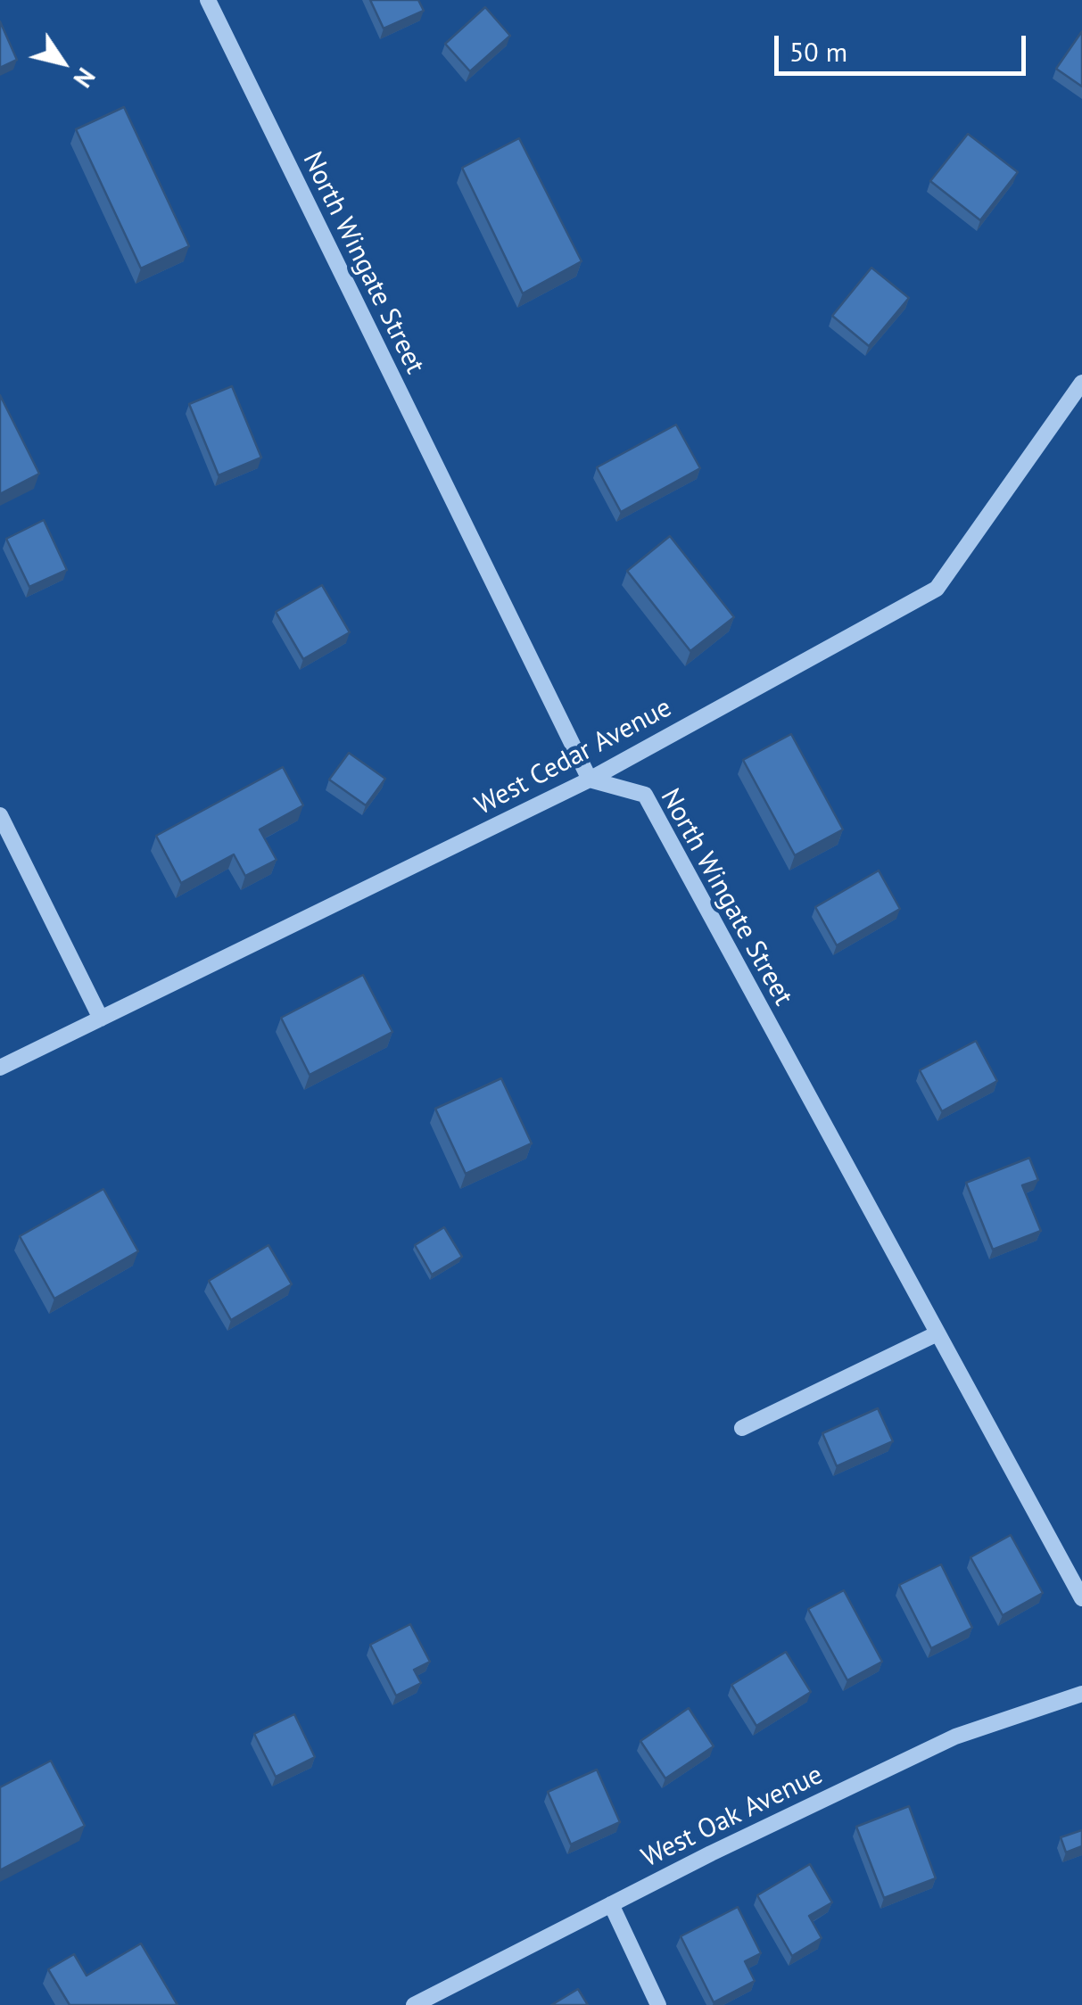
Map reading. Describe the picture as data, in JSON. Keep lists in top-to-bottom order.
{
  "streets": {
    "street": ["North Wingate Street", "West Cedar Avenue", "West Oak Avenue"]
  },
  "crossings": [
    ["North Wingate Street", "West Cedar Avenue"]
  ],
  "scale_bar": "50 m",
  "north": "bottom right"
}
